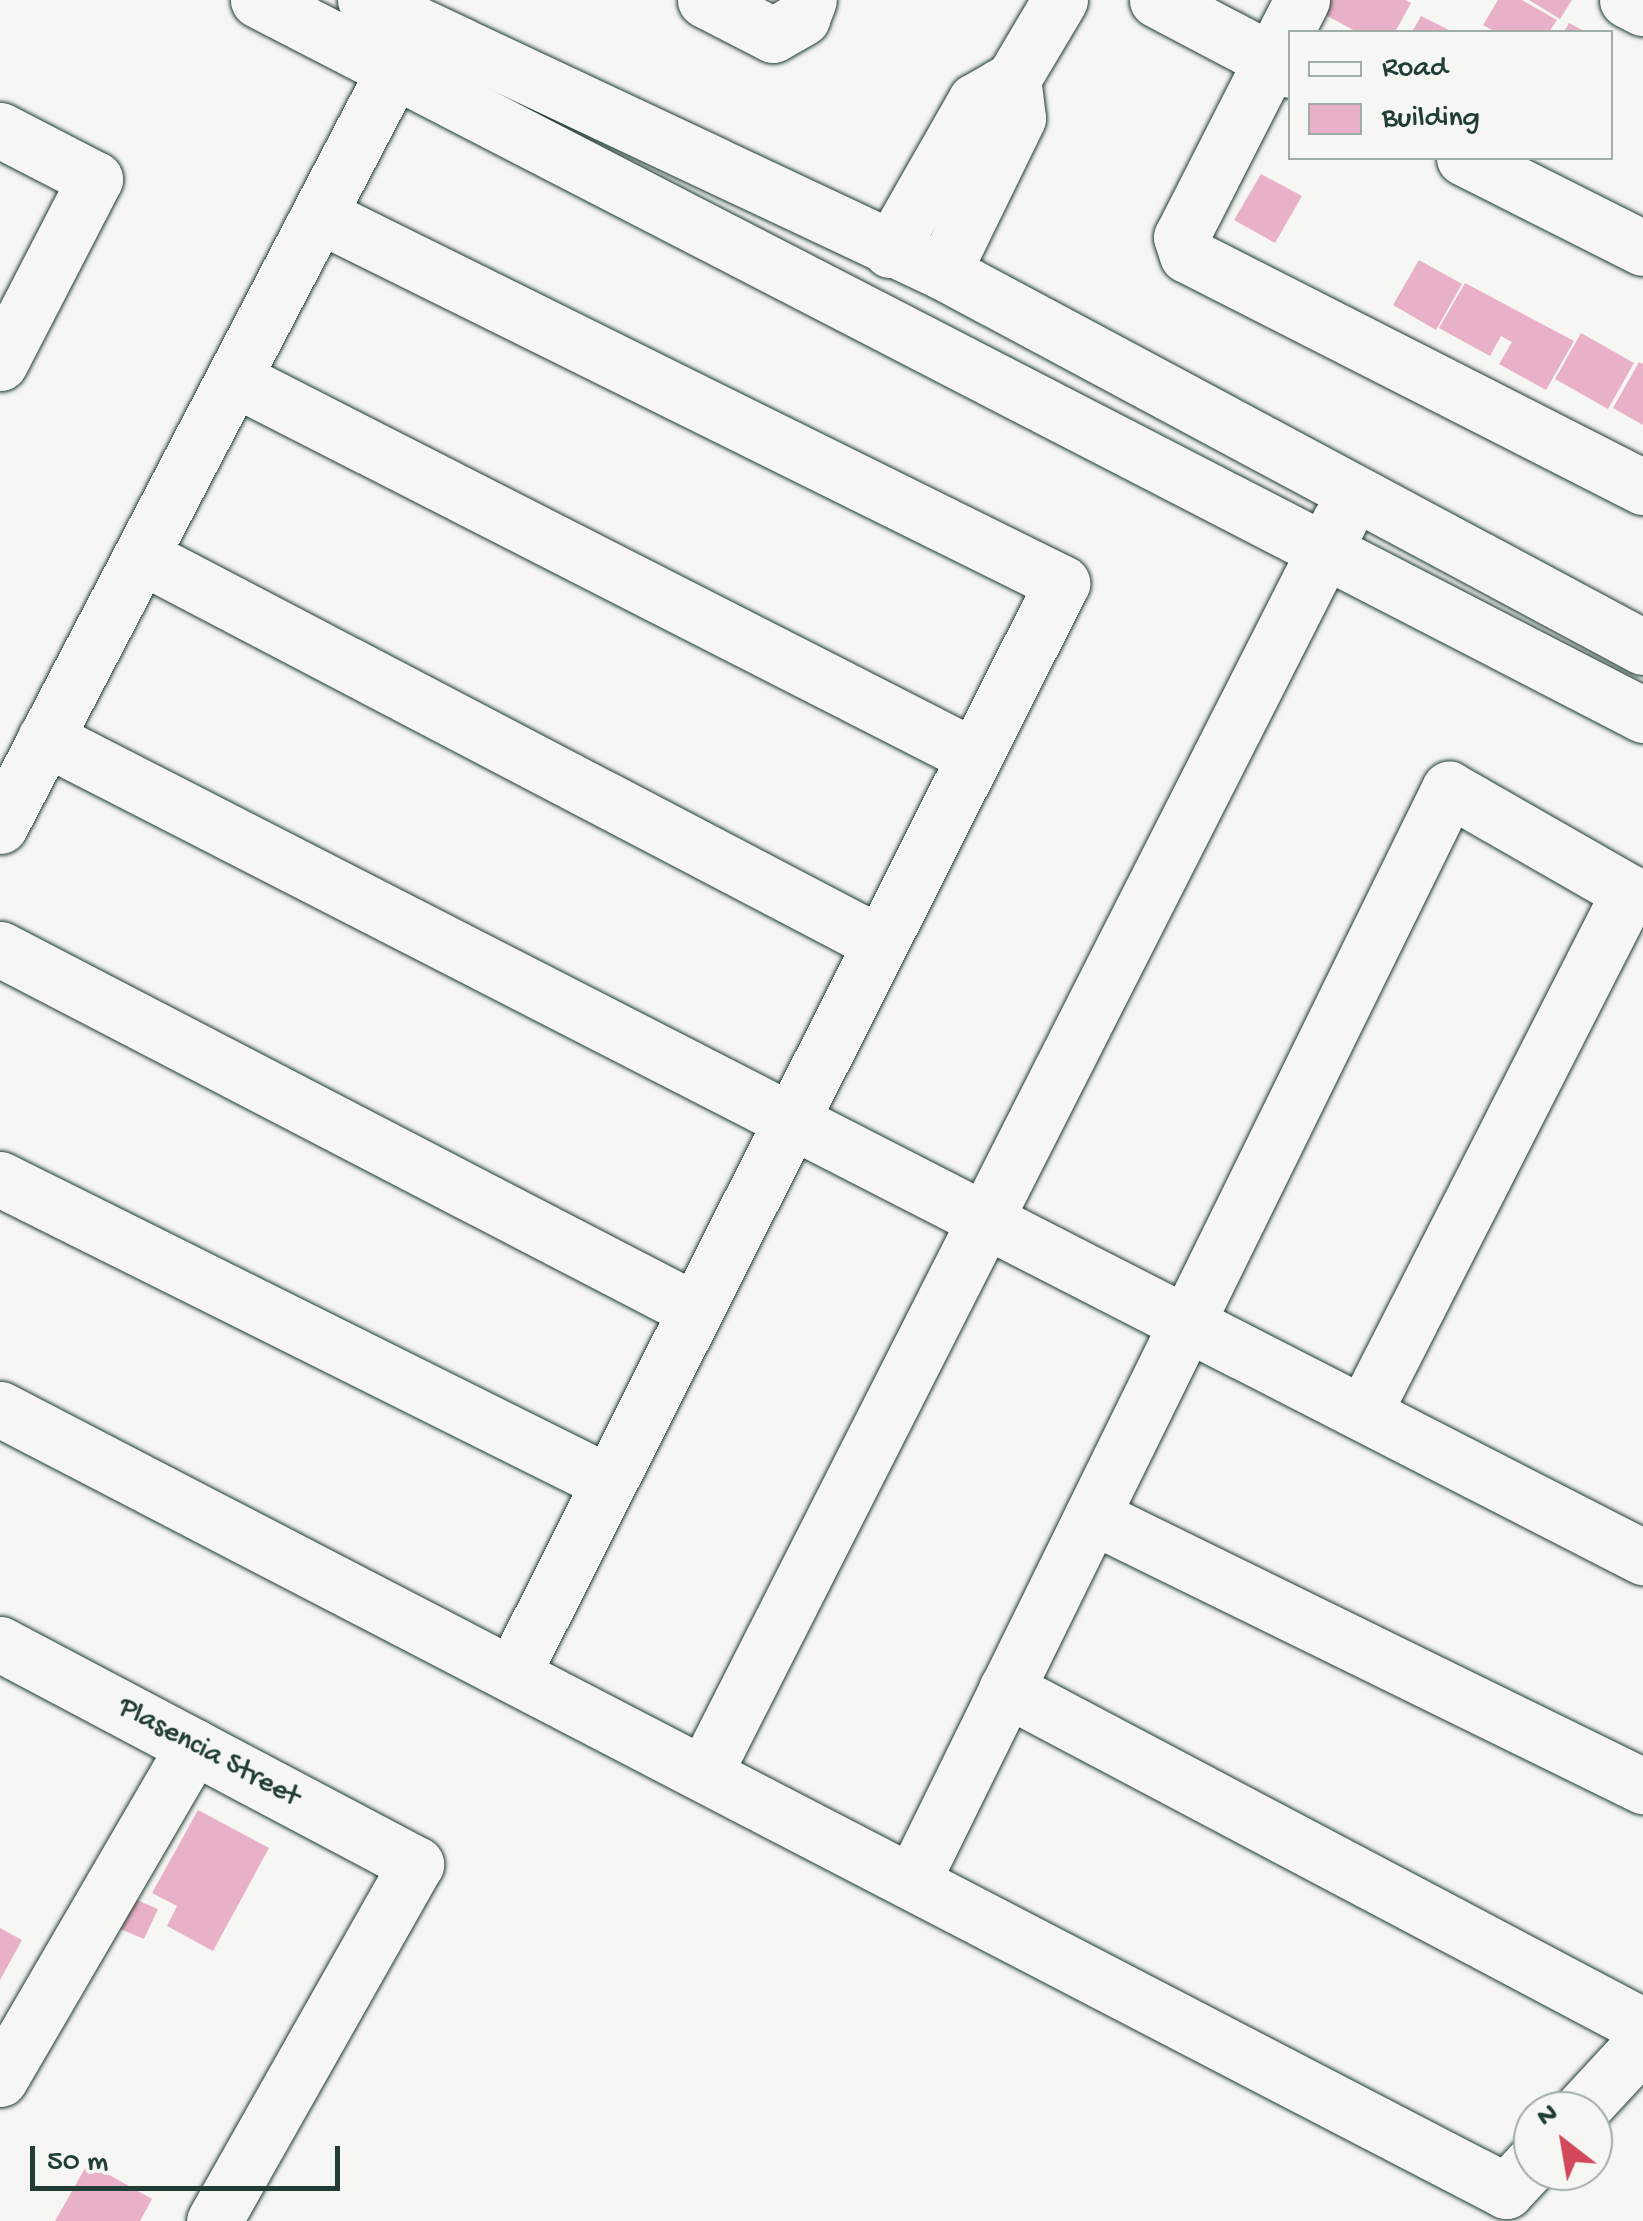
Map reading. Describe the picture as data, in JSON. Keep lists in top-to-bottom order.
{
  "streets": {
    "street": ["Plasencia Street"]
  },
  "legend": ["Road", "Building"],
  "scale_bar": "50 m",
  "north": "top left"
}
